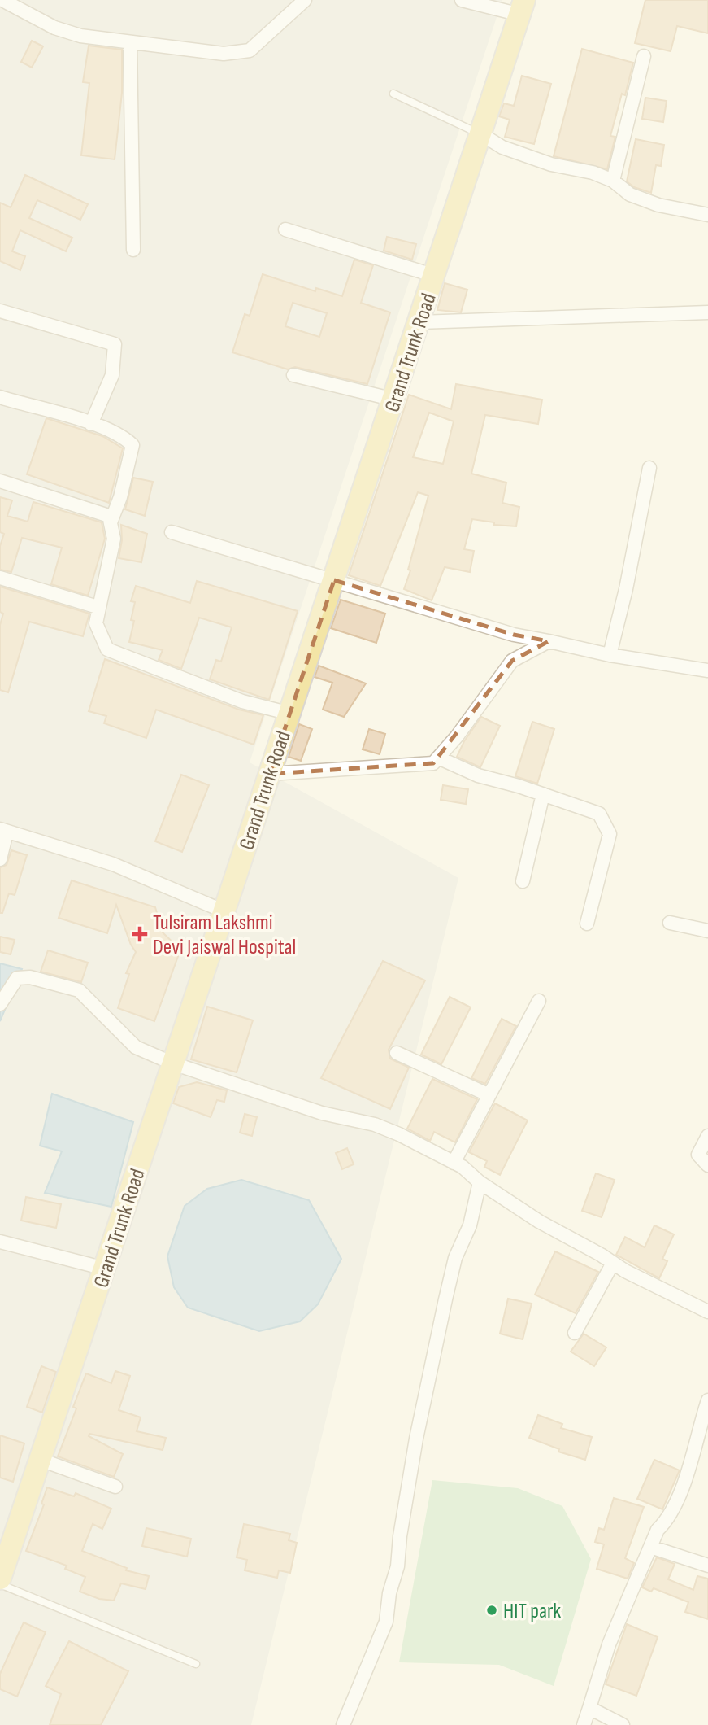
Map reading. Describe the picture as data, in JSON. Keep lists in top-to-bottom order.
{
  "streets": {
    "main road": ["Grand Trunk Road"]
  },
  "places": {
    "health": ["Tulsiram Lakshmi Devi Jaiswal Hospital"],
    "other": ["HIT park"]
  }
}
